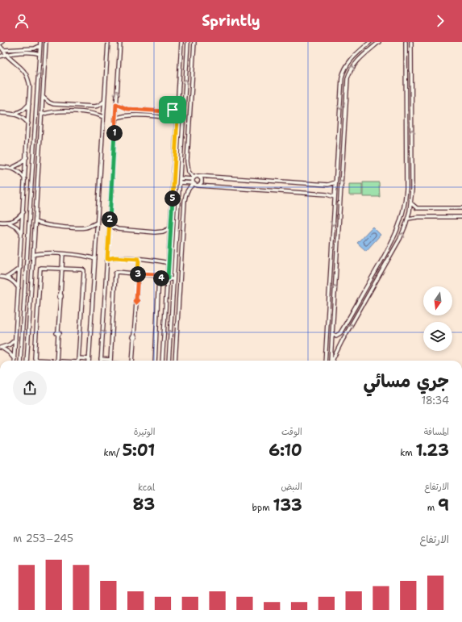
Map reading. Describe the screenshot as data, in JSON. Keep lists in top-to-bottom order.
{
  "north": "bottom",
  "page": {
    "header": "Sprintly",
    "pins": [
      "1",
      "5",
      "2",
      "3",
      "4"
    ],
    "heading": ["جري مسائي", "18:34"],
    "stats": [
      ["المسافة", "1.23 km"],
      ["الوقت", "6:10"],
      ["الوتيرة", "5:01 /km"],
      ["الارتفاع", "9 m"],
      ["النبض", "133 bpm"],
      ["kcal", "83"]
    ],
    "chart": ["الارتفاع", "245–253 m"]
  }
}
